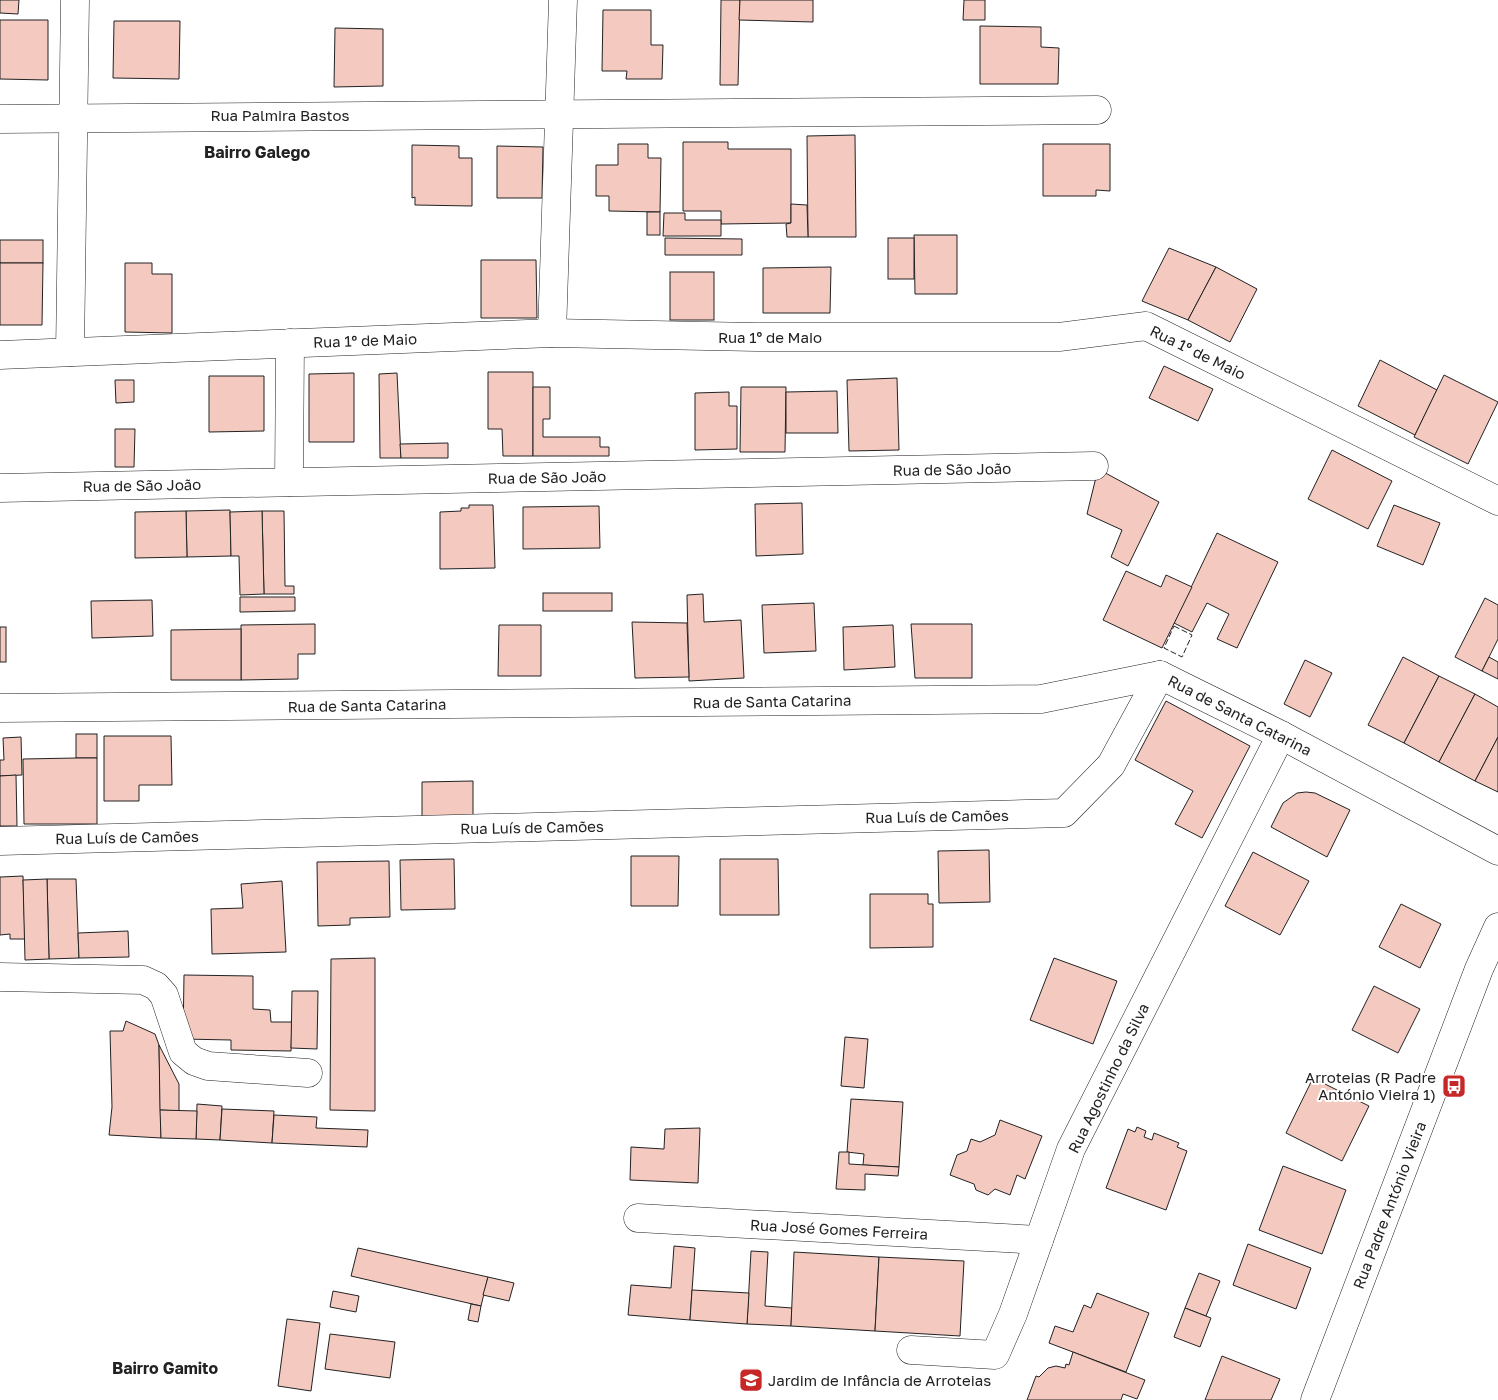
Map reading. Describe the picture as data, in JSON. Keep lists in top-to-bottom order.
{
  "streets": {
    "street": [
      "Rua Palmira Bastos",
      "Rua 1º de Maio",
      "Rua de São João",
      "Rua de Santa Catarina",
      "Rua Luís de Camões",
      "Rua Agostinho da Silva",
      "Rua Padre António Vieira",
      "Rua José Gomes Ferreira"
    ]
  },
  "crossings": [
    ["Rua de Santa Catarina", "Rua Luís de Camões"],
    ["Rua de Santa Catarina", "Rua Agostinho da Silva"],
    ["Rua Agostinho da Silva", "Rua José Gomes Ferreira"]
  ],
  "districts": ["Bairro Galego", "Bairro Gamito"],
  "places": {
    "bus stop": ["Arroteias (R Padre António Vieira 1)"],
    "school or university": ["Jardim de Infância de Arroteias"]
  }
}
